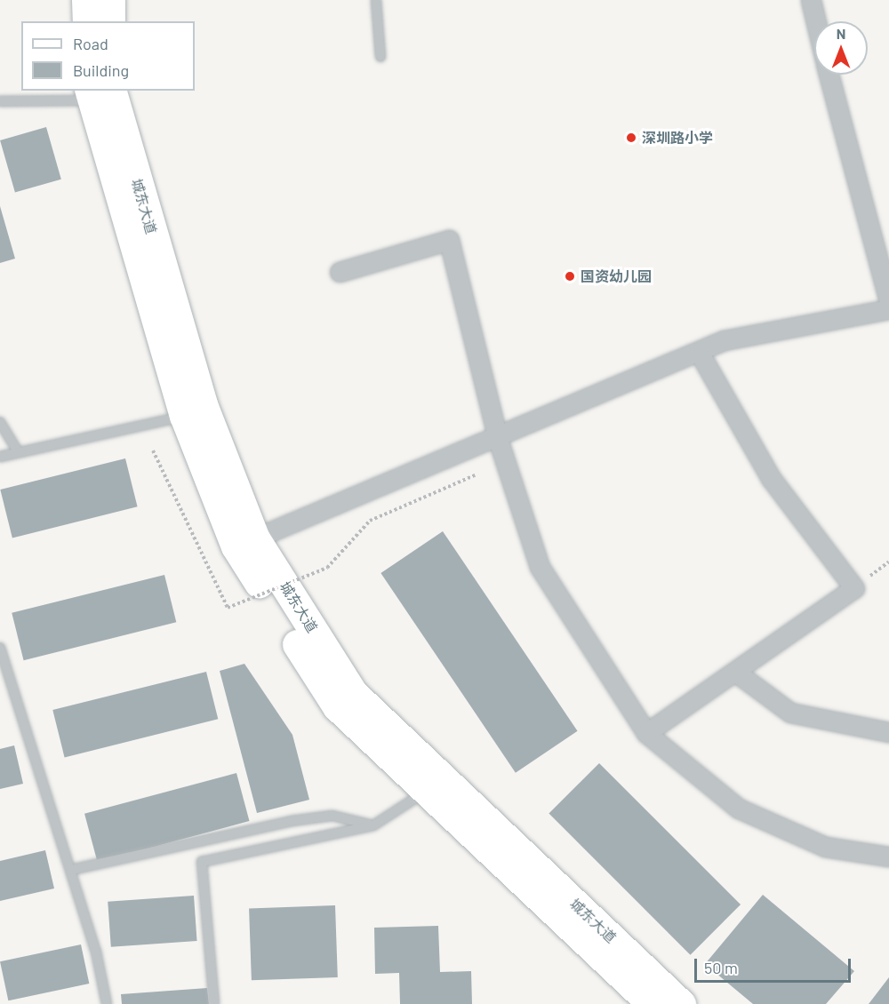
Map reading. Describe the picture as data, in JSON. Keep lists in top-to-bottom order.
{
  "streets": {
    "main road": ["城东大道"]
  },
  "places": ["深圳路小学", "国资幼儿园"],
  "legend": ["Road", "Building"],
  "scale_bar": "50 m",
  "north": "top"
}
